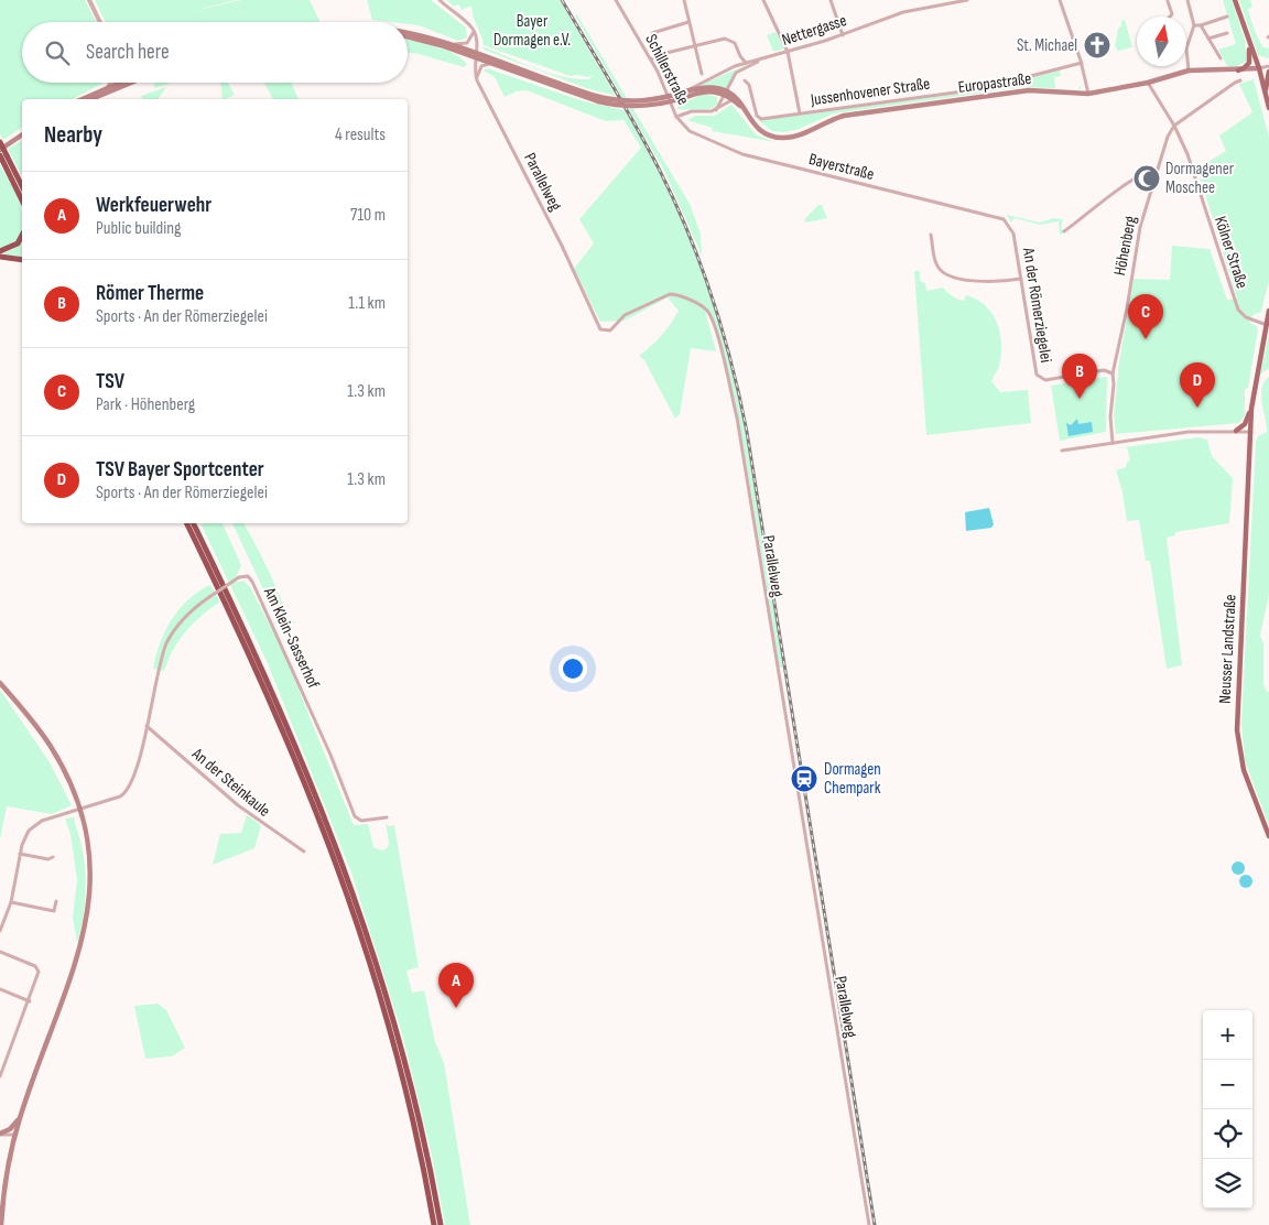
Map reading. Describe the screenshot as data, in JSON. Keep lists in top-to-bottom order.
{
  "streets": {
    "main road": ["Europastraße", "Neusser Landstraße"],
    "street": [
      "Nettergasse",
      "Schillerstraße",
      "Jussenhovener Straße",
      "Bayerstraße",
      "Parallelweg",
      "Höhenberg",
      "Kölner Straße",
      "An der Römerziegelei",
      "Am Klein-Sasserhof",
      "An der Steinkaule"
    ]
  },
  "crossings": [
    ["Nettergasse", "Schillerstraße"],
    ["Nettergasse", "Europastraße"],
    ["Schillerstraße", "Europastraße"],
    ["Schillerstraße", "Bayerstraße"],
    ["Europastraße", "Parallelweg"],
    ["Europastraße", "Kölner Straße"],
    ["Bayerstraße", "An der Römerziegelei"],
    ["Höhenberg", "Kölner Straße"],
    ["Höhenberg", "An der Römerziegelei"],
    ["Am Klein-Sasserhof", "An der Steinkaule"]
  ],
  "parks": ["Bayer Dormagen e.V."],
  "places": {
    "church": ["St. Michael"],
    "mosque": ["Dormagener Moschee"],
    "station": ["Dormagen Chempark"]
  },
  "north": "top",
  "page": {
    "search": "Search here",
    "heading": ["Nearby", "4 results"],
    "list": [
      {
        "mark": "A",
        "name": "Werkfeuerwehr",
        "note": "Public building",
        "value": "710 m"
      },
      {
        "mark": "B",
        "name": "Römer Therme",
        "note": "Sports · An der Römerziegelei",
        "value": "1.1 km"
      },
      {
        "mark": "C",
        "name": "TSV",
        "note": "Park · Höhenberg",
        "value": "1.3 km"
      },
      {
        "mark": "D",
        "name": "TSV Bayer Sportcenter",
        "note": "Sports · An der Römerziegelei",
        "value": "1.3 km"
      }
    ],
    "pins": [
      "C",
      "B",
      "D",
      "A"
    ],
    "map_buttons": ["+", "−"]
  }
}
